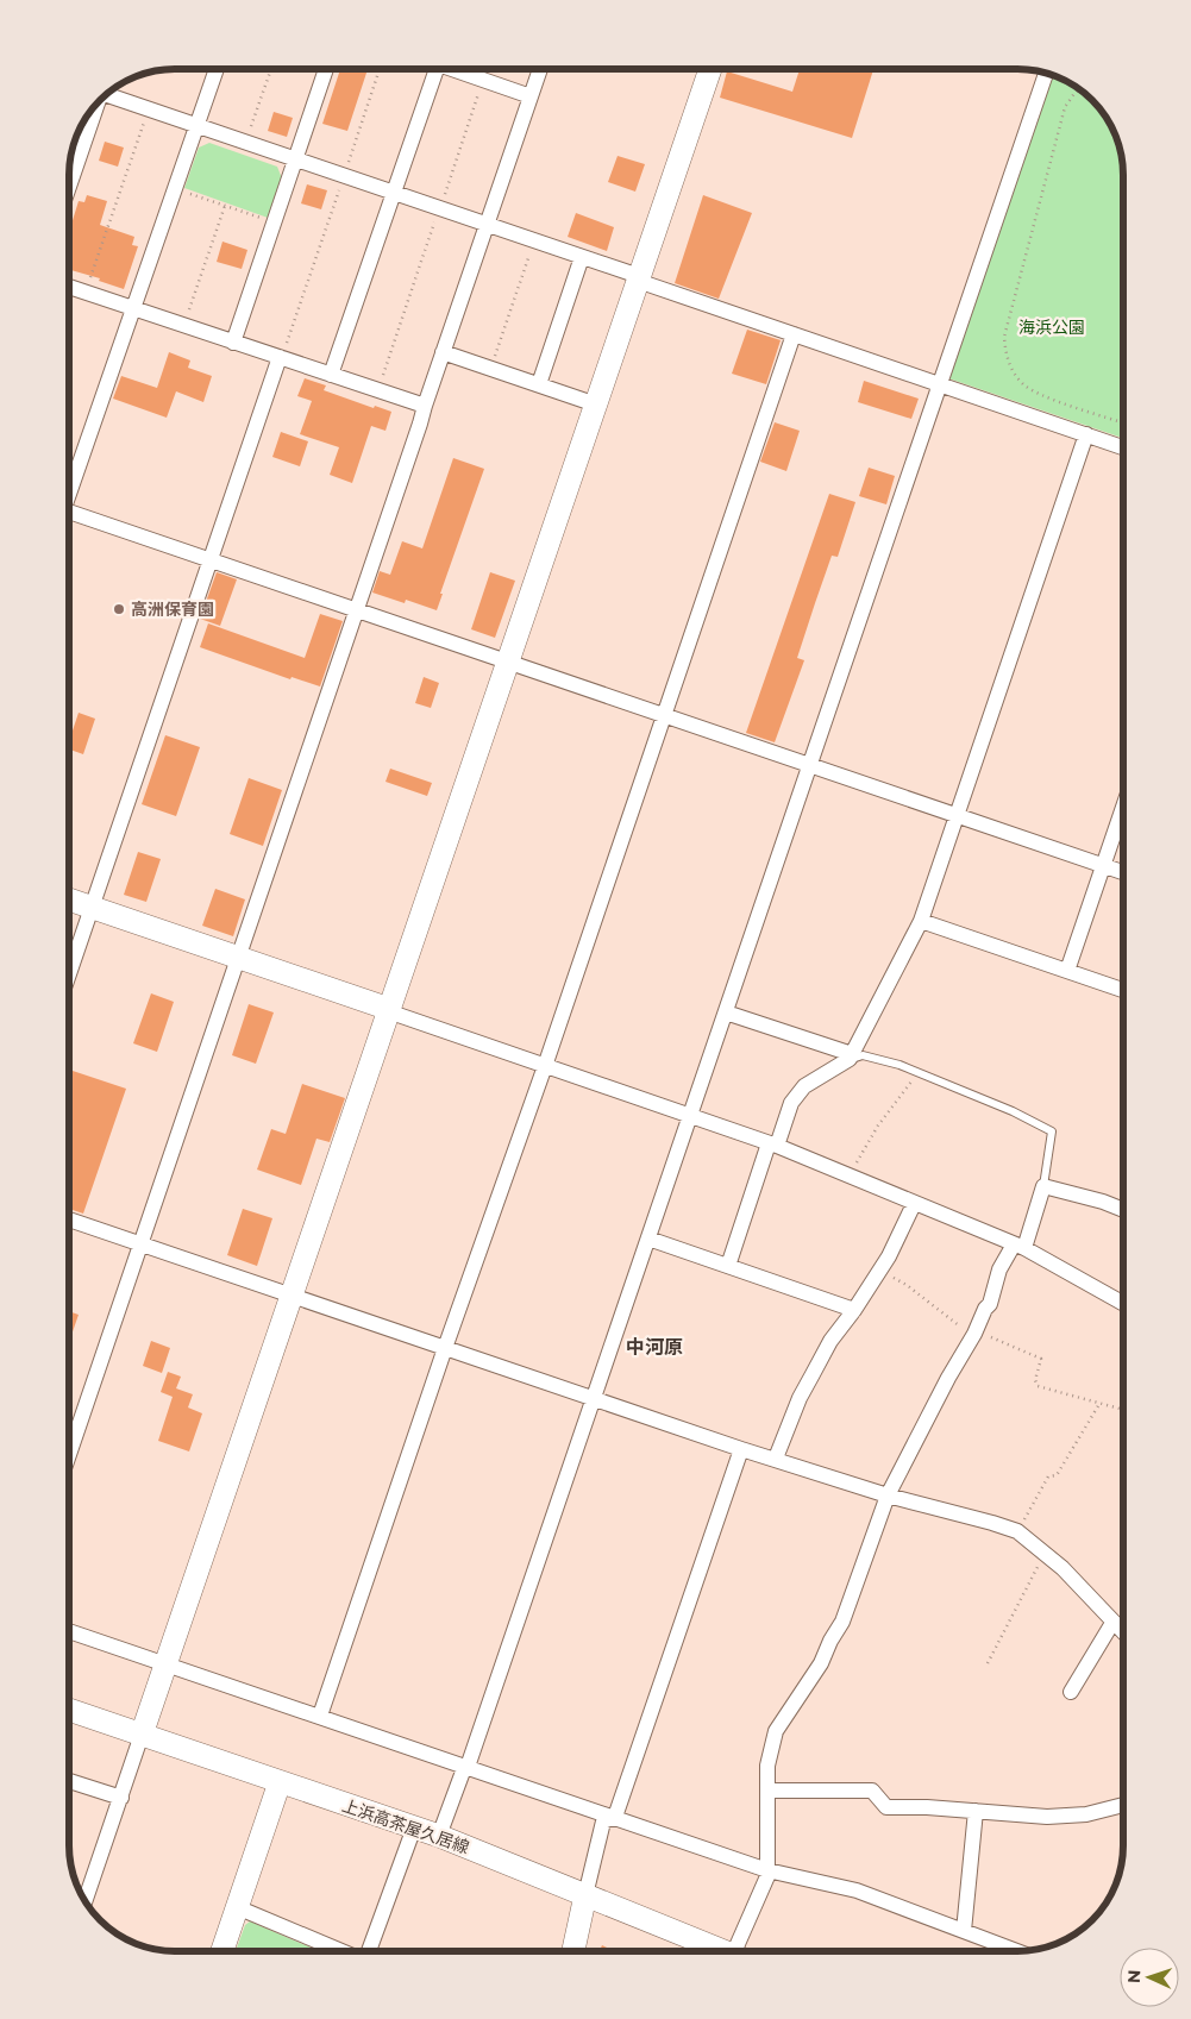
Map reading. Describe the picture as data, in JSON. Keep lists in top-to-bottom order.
{
  "streets": {
    "street": ["上浜高茶屋久居線"]
  },
  "districts": ["中河原"],
  "parks": ["海浜公園"],
  "places": ["高洲保育園"],
  "north": "left"
}
